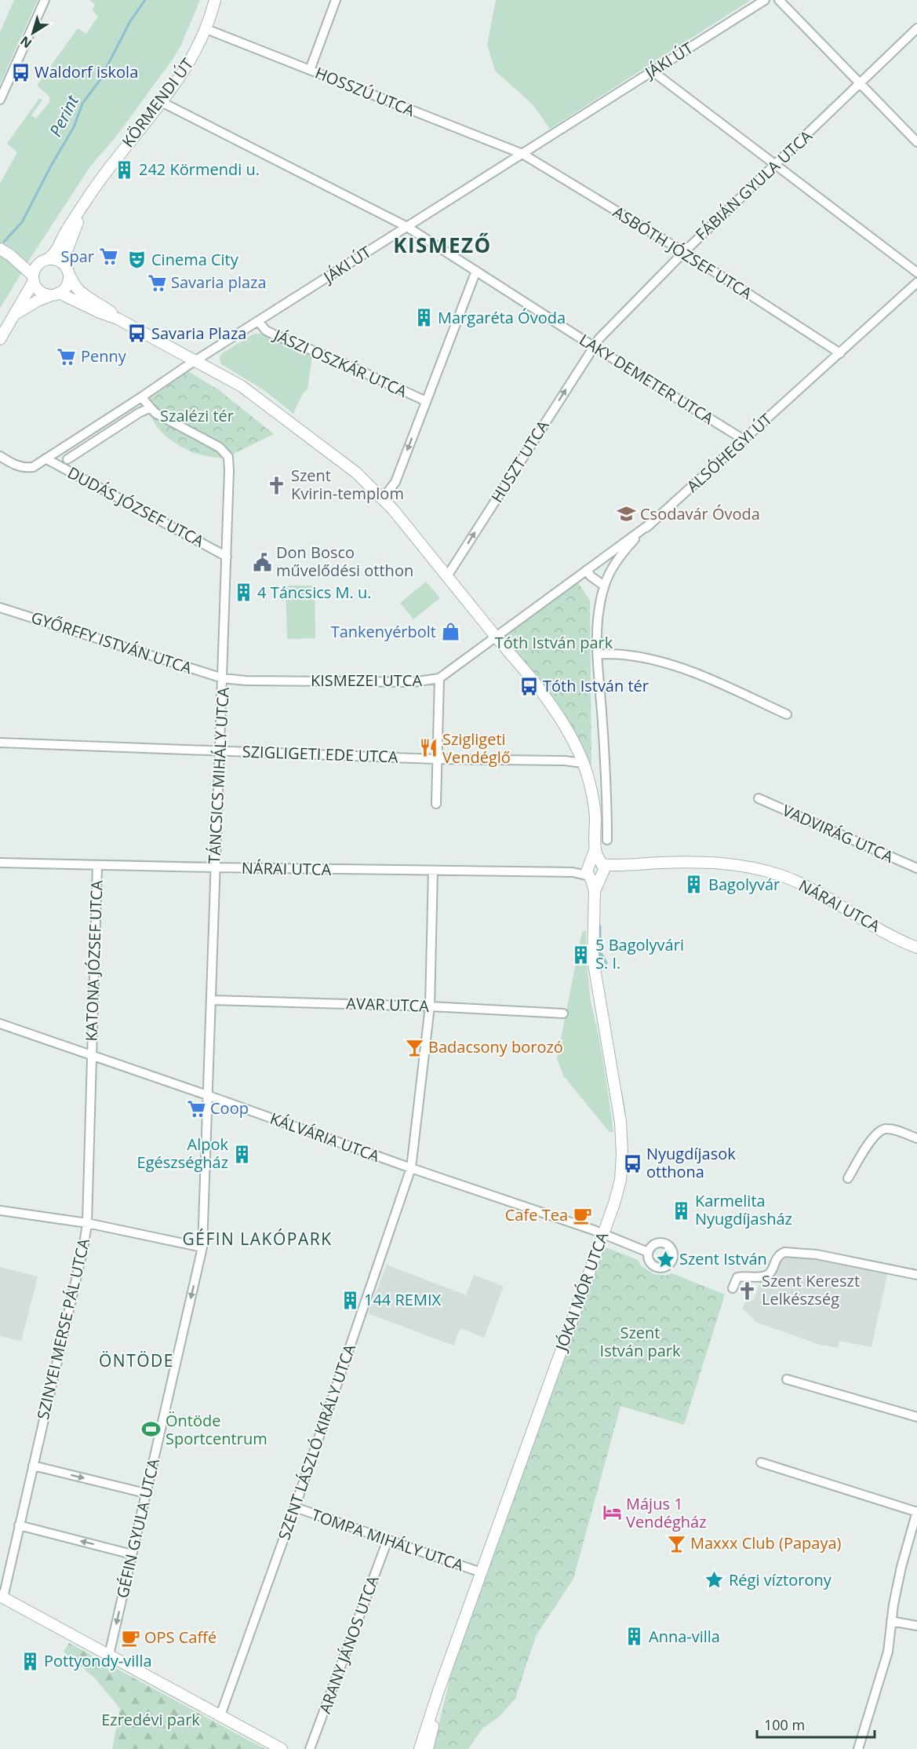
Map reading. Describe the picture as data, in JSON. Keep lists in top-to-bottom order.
{
  "streets": {
    "street": [
      "JÁKI ÚT",
      "HOSSZÚ UTCA",
      "KÖRMENDI ÚT",
      "FÁBIÁN GYULA UTCA",
      "ASBÓTH JÓZSEF UTCA",
      "JÁSZI OSZKÁR UTCA",
      "LAKY DEMETER UTCA",
      "ALSÓHEGYI ÚT",
      "HUSZT UTCA",
      "DUDÁS JÓZSEF UTCA",
      "GYŐRFFY ISTVÁN UTCA",
      "KISMEZEI UTCA",
      "SZIGLIGETI EDE UTCA",
      "TÁNCSICS MIHÁLY UTCA",
      "VADVIRÁG UTCA",
      "NÁRAI UTCA",
      "KATONA JÓZSEF UTCA",
      "AVAR UTCA",
      "KÁLVÁRIA UTCA",
      "JÓKAI MÓR UTCA",
      "SZINYEI MERSE PÁL UTCA",
      "SZENT LÁSZLÓ KIRÁLY UTCA",
      "GÉFIN GYULA UTCA",
      "TOMPA MIHÁLY UTCA",
      "ARANY JÁNOS UTCA"
    ]
  },
  "crossings": [
    ["JÁKI ÚT", "HOSSZÚ UTCA"],
    ["JÁKI ÚT", "ASBÓTH JÓZSEF UTCA"],
    ["JÁKI ÚT", "JÁSZI OSZKÁR UTCA"],
    ["JÁKI ÚT", "LAKY DEMETER UTCA"],
    ["JÁKI ÚT", "DUDÁS JÓZSEF UTCA"],
    ["HOSSZÚ UTCA", "KÖRMENDI ÚT"],
    ["HOSSZÚ UTCA", "ASBÓTH JÓZSEF UTCA"],
    ["KÖRMENDI ÚT", "LAKY DEMETER UTCA"],
    ["FÁBIÁN GYULA UTCA", "ASBÓTH JÓZSEF UTCA"],
    ["FÁBIÁN GYULA UTCA", "LAKY DEMETER UTCA"],
    ["FÁBIÁN GYULA UTCA", "HUSZT UTCA"],
    ["ASBÓTH JÓZSEF UTCA", "ALSÓHEGYI ÚT"],
    ["LAKY DEMETER UTCA", "ALSÓHEGYI ÚT"],
    ["LAKY DEMETER UTCA", "HUSZT UTCA"],
    ["ALSÓHEGYI ÚT", "KISMEZEI UTCA"],
    ["DUDÁS JÓZSEF UTCA", "TÁNCSICS MIHÁLY UTCA"],
    ["GYŐRFFY ISTVÁN UTCA", "KISMEZEI UTCA"],
    ["GYŐRFFY ISTVÁN UTCA", "TÁNCSICS MIHÁLY UTCA"],
    ["KISMEZEI UTCA", "TÁNCSICS MIHÁLY UTCA"],
    ["SZIGLIGETI EDE UTCA", "TÁNCSICS MIHÁLY UTCA"],
    ["TÁNCSICS MIHÁLY UTCA", "NÁRAI UTCA"],
    ["TÁNCSICS MIHÁLY UTCA", "AVAR UTCA"],
    ["TÁNCSICS MIHÁLY UTCA", "KÁLVÁRIA UTCA"],
    ["TÁNCSICS MIHÁLY UTCA", "GÉFIN GYULA UTCA"],
    ["NÁRAI UTCA", "KATONA JÓZSEF UTCA"],
    ["NÁRAI UTCA", "JÓKAI MÓR UTCA"],
    ["NÁRAI UTCA", "SZENT LÁSZLÓ KIRÁLY UTCA"],
    ["KATONA JÓZSEF UTCA", "KÁLVÁRIA UTCA"],
    ["KATONA JÓZSEF UTCA", "SZINYEI MERSE PÁL UTCA"],
    ["AVAR UTCA", "SZENT LÁSZLÓ KIRÁLY UTCA"],
    ["KÁLVÁRIA UTCA", "JÓKAI MÓR UTCA"],
    ["KÁLVÁRIA UTCA", "SZINYEI MERSE PÁL UTCA"],
    ["KÁLVÁRIA UTCA", "SZENT LÁSZLÓ KIRÁLY UTCA"],
    ["KÁLVÁRIA UTCA", "GÉFIN GYULA UTCA"],
    ["JÓKAI MÓR UTCA", "TOMPA MIHÁLY UTCA"],
    ["SZENT LÁSZLÓ KIRÁLY UTCA", "TOMPA MIHÁLY UTCA"],
    ["TOMPA MIHÁLY UTCA", "ARANY JÁNOS UTCA"]
  ],
  "one_way": ["HUSZT UTCA", "GÉFIN GYULA UTCA"],
  "districts": ["KISMEZŐ", "GÉFIN LAKÓPARK", "ÖNTÖDE"],
  "water": ["Perint"],
  "parks": [
    "Szalézi tér",
    "Tóth István park",
    "Szent István park",
    "Ezredévi park"
  ],
  "places": {
    "bus stop": [
      "Waldorf iskola",
      "Savaria Plaza",
      "Tóth István tér",
      "Nyugdíjasok otthona"
    ],
    "building": [
      "242 Körmendi u.",
      "Margaréta Óvoda",
      "4 Táncsics M. u.",
      "Bagolyvár",
      "5 Bagolyvári S. I.",
      "Alpok Egészségház",
      "Karmelita Nyugdíjasház",
      "144 REMIX",
      "Anna-villa",
      "Pottyondy-villa"
    ],
    "supermarket": [
      "Spar",
      "Savaria plaza",
      "Penny",
      "Coop"
    ],
    "theatre": ["Cinema City"],
    "church": ["Szent Kvirin-templom", "Szent Kereszt Lelkészség"],
    "school or university": ["Csodavár Óvoda"],
    "public building": ["Don Bosco művelődési otthon"],
    "shop": ["Tankenyérbolt"],
    "restaurant": ["Szigligeti Vendéglő"],
    "bar": ["Badacsony borozó", "Maxxx Club (Papaya)"],
    "cafe": ["Cafe Tea", "OPS Caffé"],
    "place": ["Szent István", "Régi víztorony"],
    "sports": ["Öntöde Sportcentrum"],
    "hotel": ["Május 1 Vendégház"]
  },
  "scale_bar": "100 m",
  "north": "bottom left"
}
